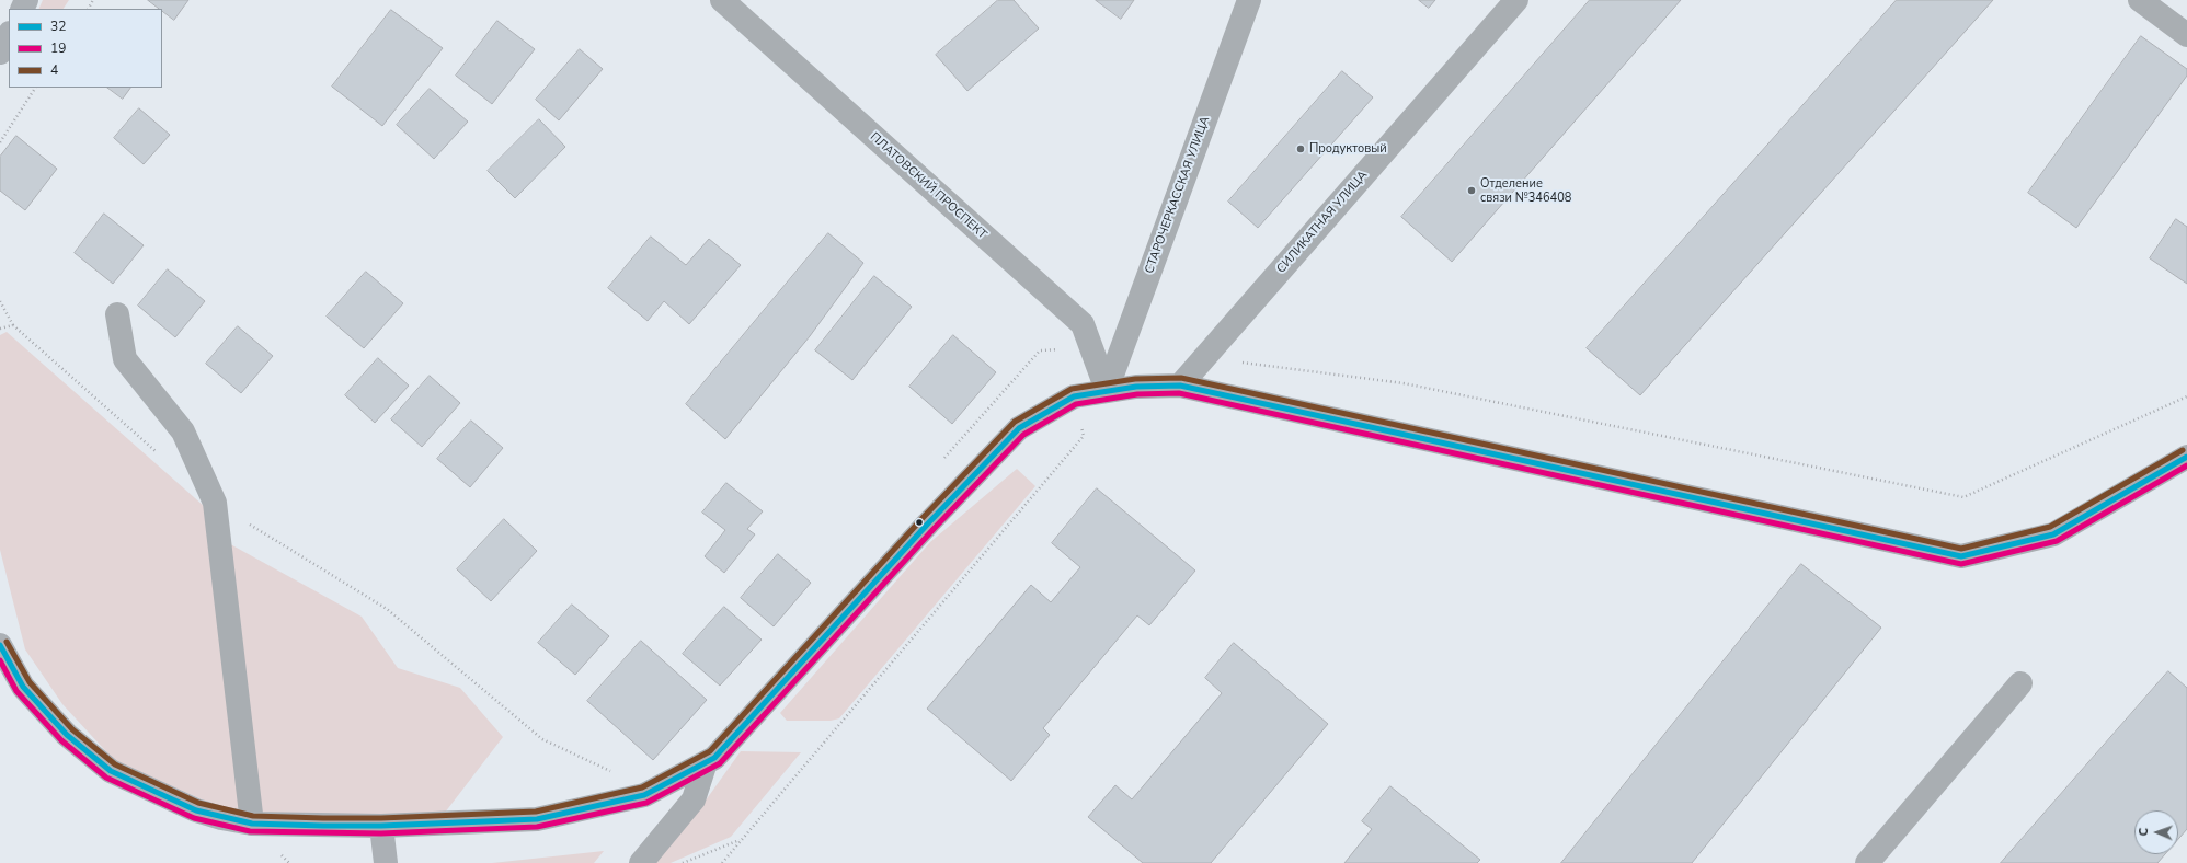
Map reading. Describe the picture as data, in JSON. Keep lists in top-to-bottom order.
{
  "streets": {
    "street": ["ПЛАТОВСКИЙ ПРОСПЕКТ", "СТАРОЧЕРКАССКАЯ УЛИЦА", "СИЛИКАТНАЯ УЛИЦА"]
  },
  "crossings": [
    ["ПЛАТОВСКИЙ ПРОСПЕКТ", "СТАРОЧЕРКАССКАЯ УЛИЦА"]
  ],
  "places": ["Продуктовый", "Отделение связи №346408"],
  "lines": ["transit line 4", "transit line 32", "transit line 19"],
  "legend": ["32", "19", "4"],
  "north": "left"
}
